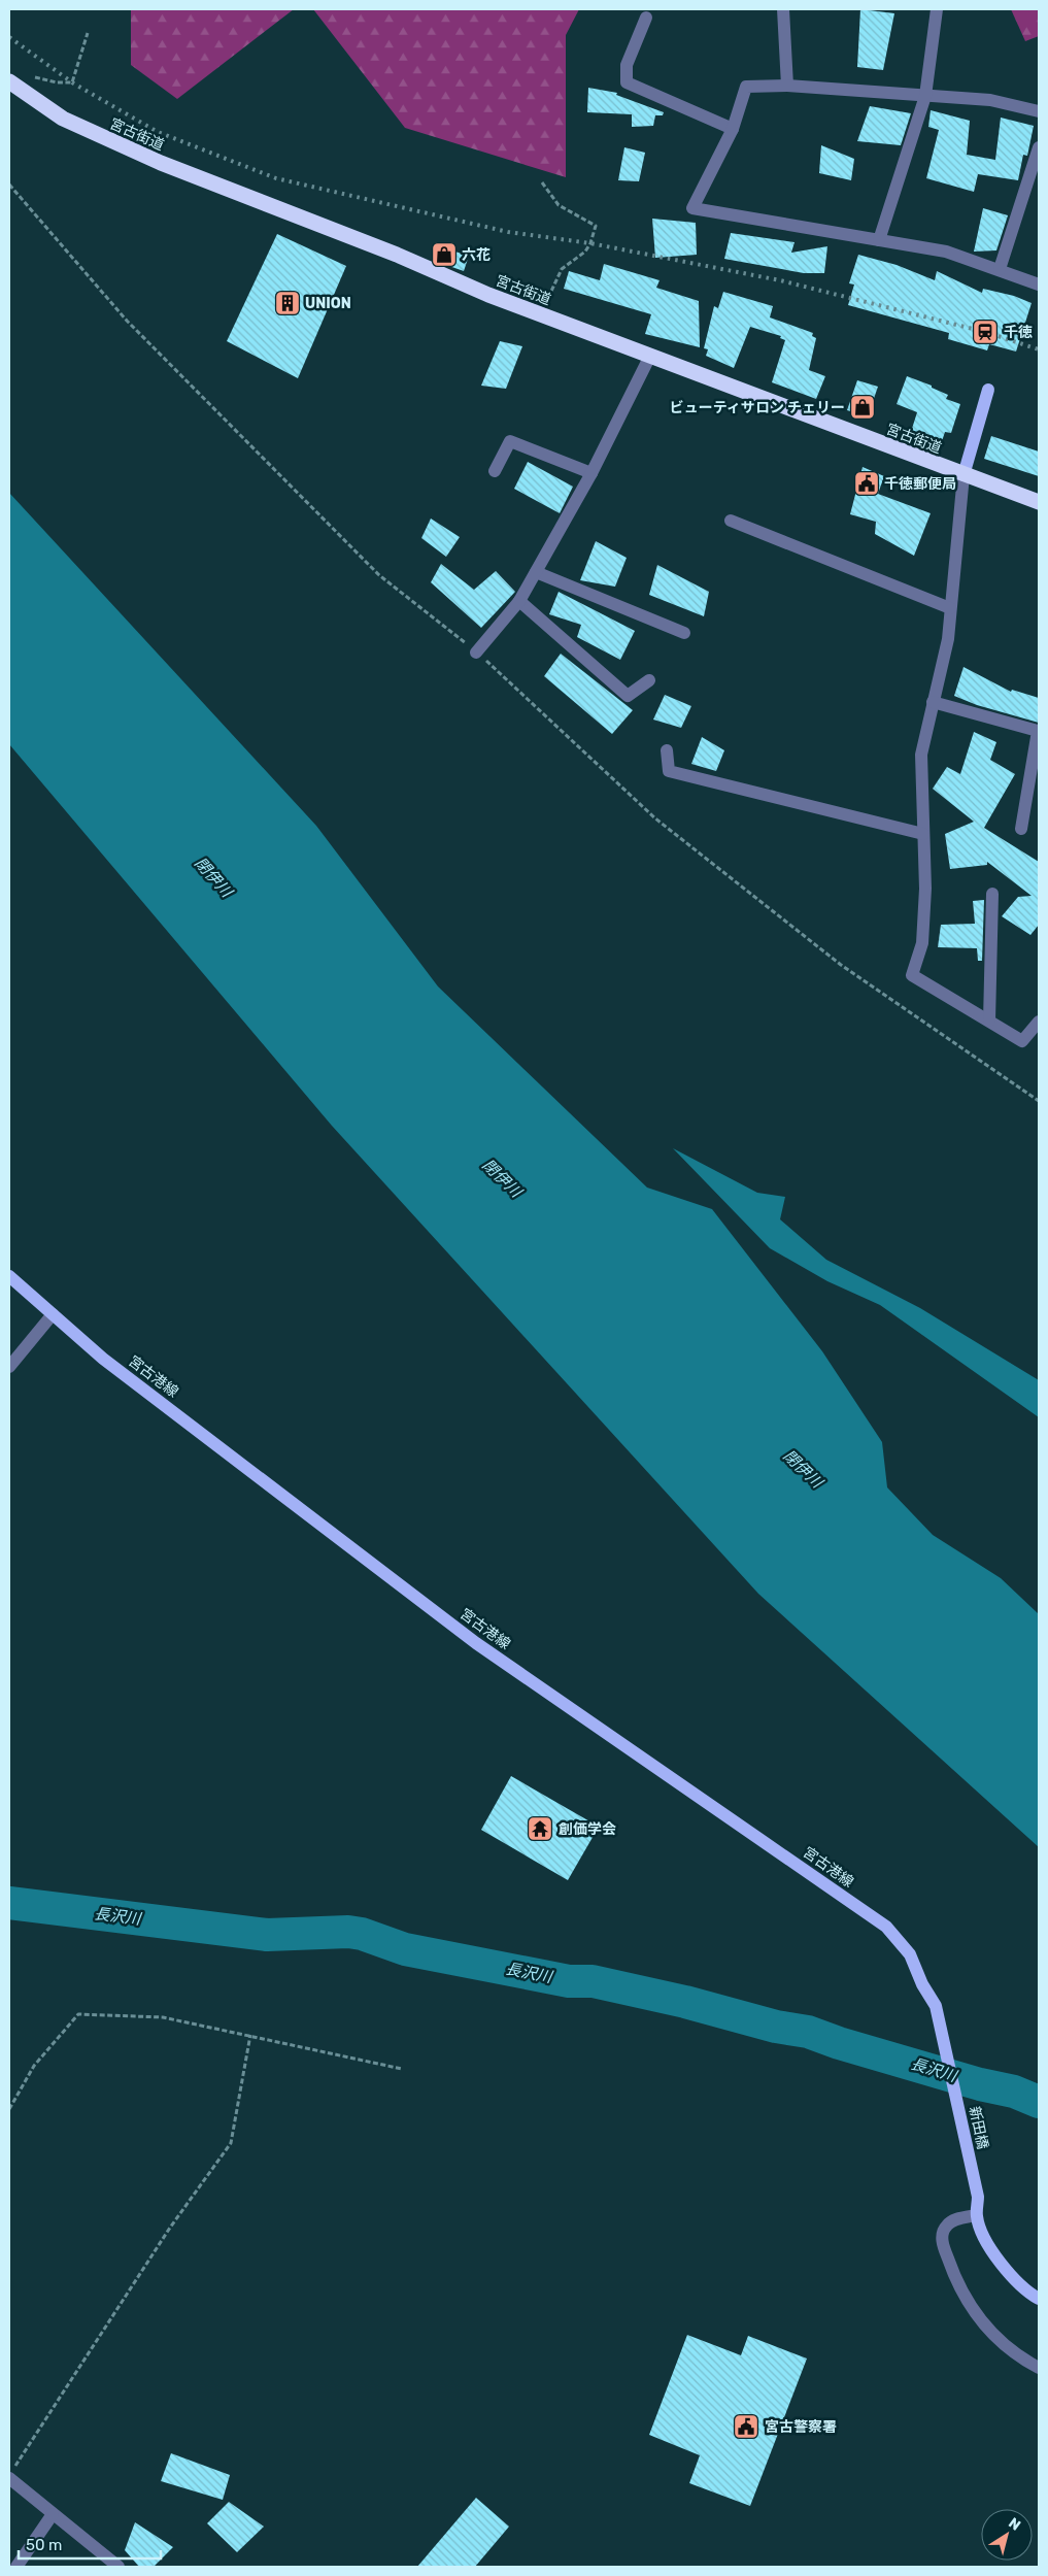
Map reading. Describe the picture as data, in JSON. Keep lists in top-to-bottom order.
{
  "streets": {
    "highway": ["宮古街道"],
    "main road": ["宮古港線", "新田橋"]
  },
  "crossings": [
    ["宮古港線", "新田橋"]
  ],
  "water": ["閉伊川", "長沢川"],
  "places": {
    "shop": ["六花", "ビューティサロン チェリー"],
    "building": ["UNION"],
    "station": ["千徳"],
    "public building": ["千徳郵便局", "宮古警察署"],
    "temple": ["創価学会"]
  },
  "scale_bar": "50 m",
  "north": "top right"
}
